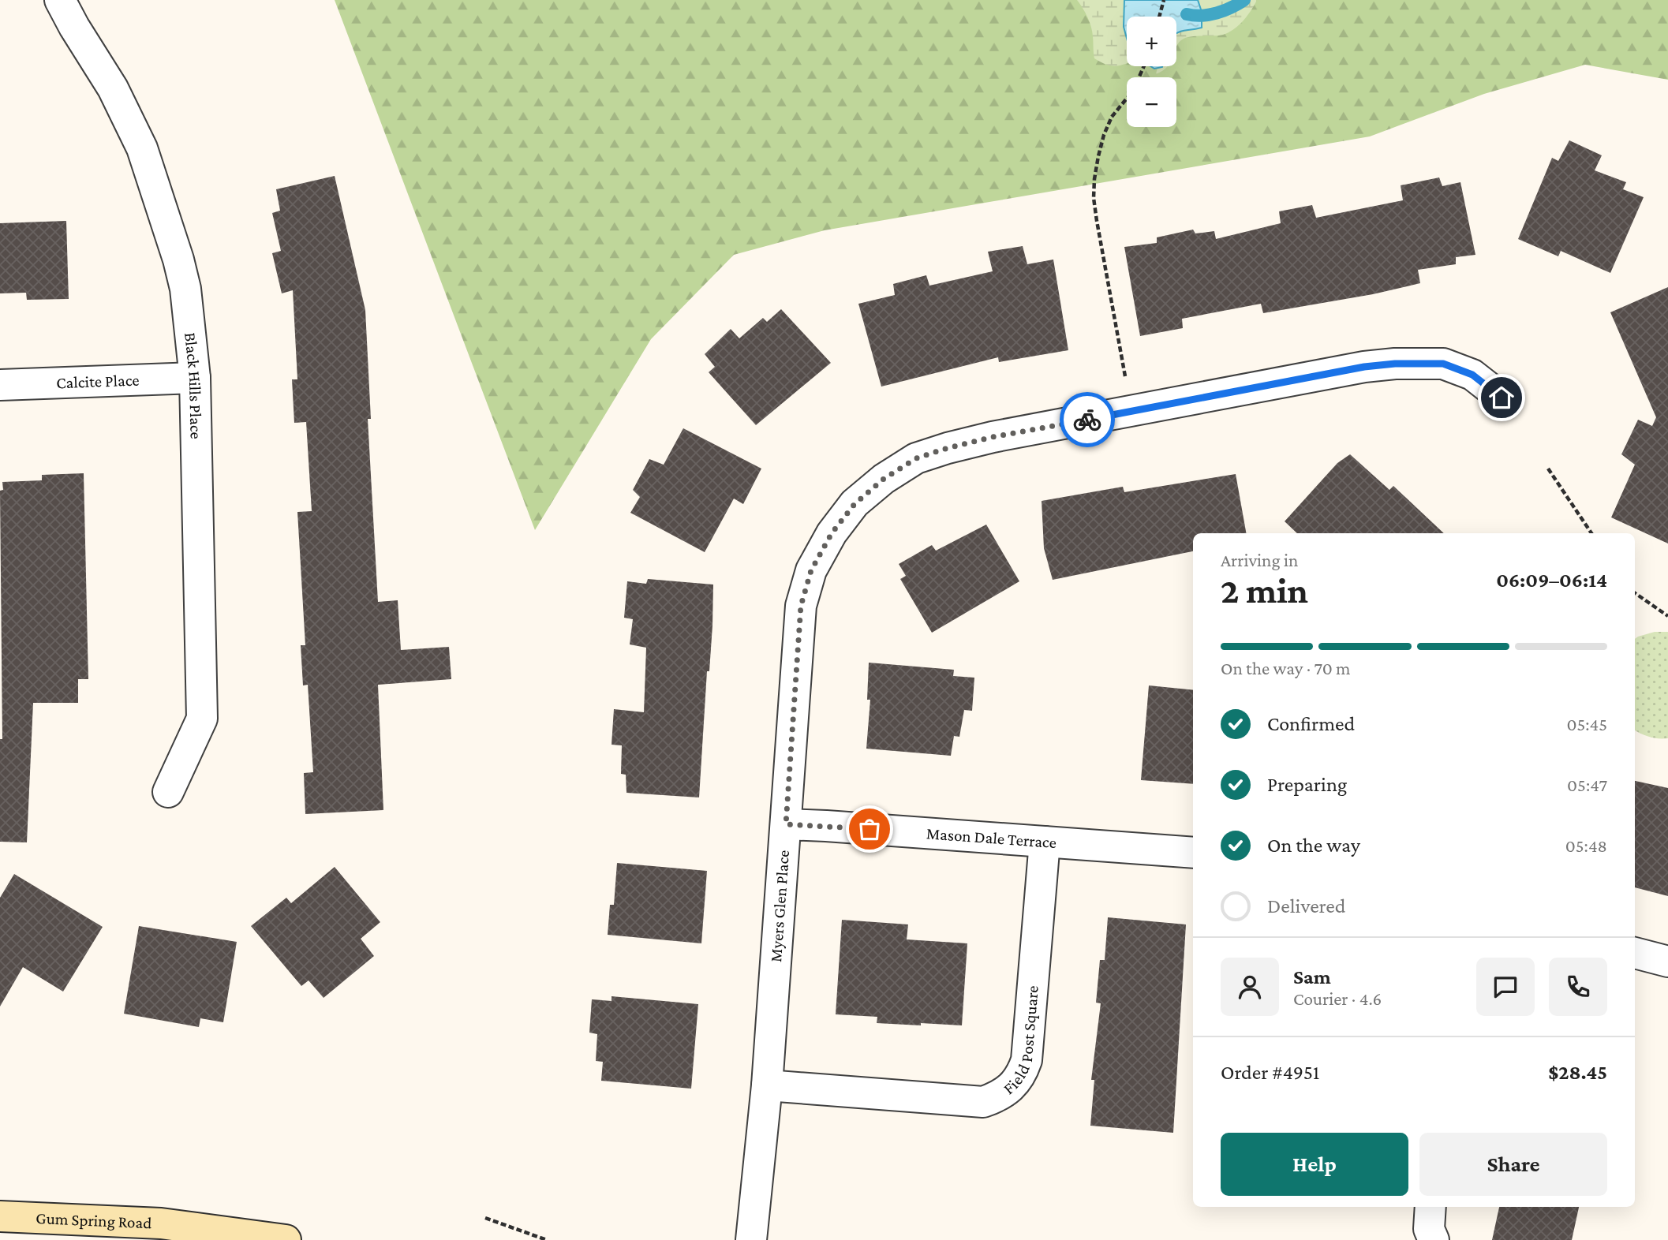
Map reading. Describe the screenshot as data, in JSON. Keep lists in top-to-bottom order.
{
  "streets": {
    "main road": ["Gum Spring Road"],
    "street": [
      "Calcite Place",
      "Black Hills Place",
      "Mason Dale Terrace",
      "Myers Glen Place",
      "Field Post Square"
    ]
  },
  "crossings": [
    ["Calcite Place", "Black Hills Place"],
    ["Mason Dale Terrace", "Myers Glen Place"],
    ["Mason Dale Terrace", "Field Post Square"],
    ["Myers Glen Place", "Field Post Square"]
  ],
  "page": {
    "map_buttons": ["+", "−"],
    "heading": ["2 min", "Arriving in", "06:09–06:14"],
    "panel": [
      "Sam",
      "Courier · 4.6",
      "Order #4951",
      "$28.45"
    ],
    "bar": "On the way · 70 m",
    "list": [
      ["Confirmed", "05:45"],
      ["Preparing", "05:47"],
      ["On the way", "05:48"],
      "Delivered"
    ],
    "buttons": ["Help", "Share"]
  }
}
